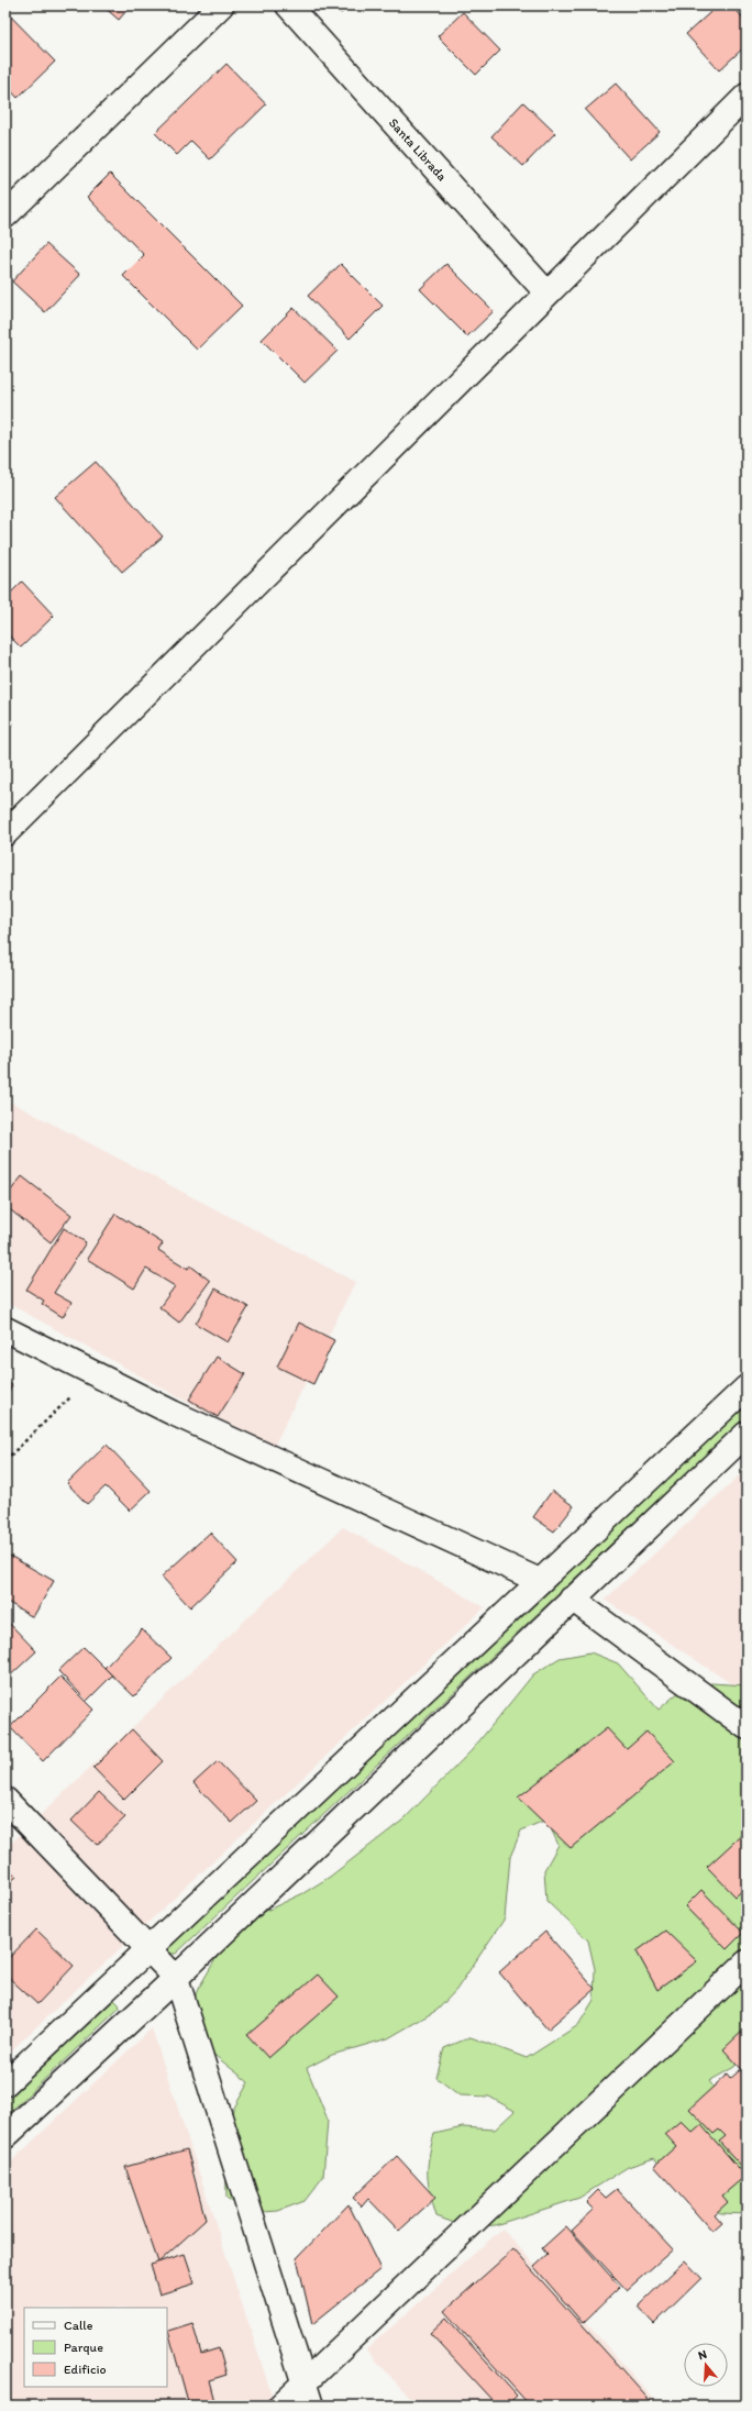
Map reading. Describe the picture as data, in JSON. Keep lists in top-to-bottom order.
{
  "streets": {
    "street": ["Santa Librada"]
  },
  "legend": ["Calle", "Parque", "Edificio"],
  "north": "top"
}
